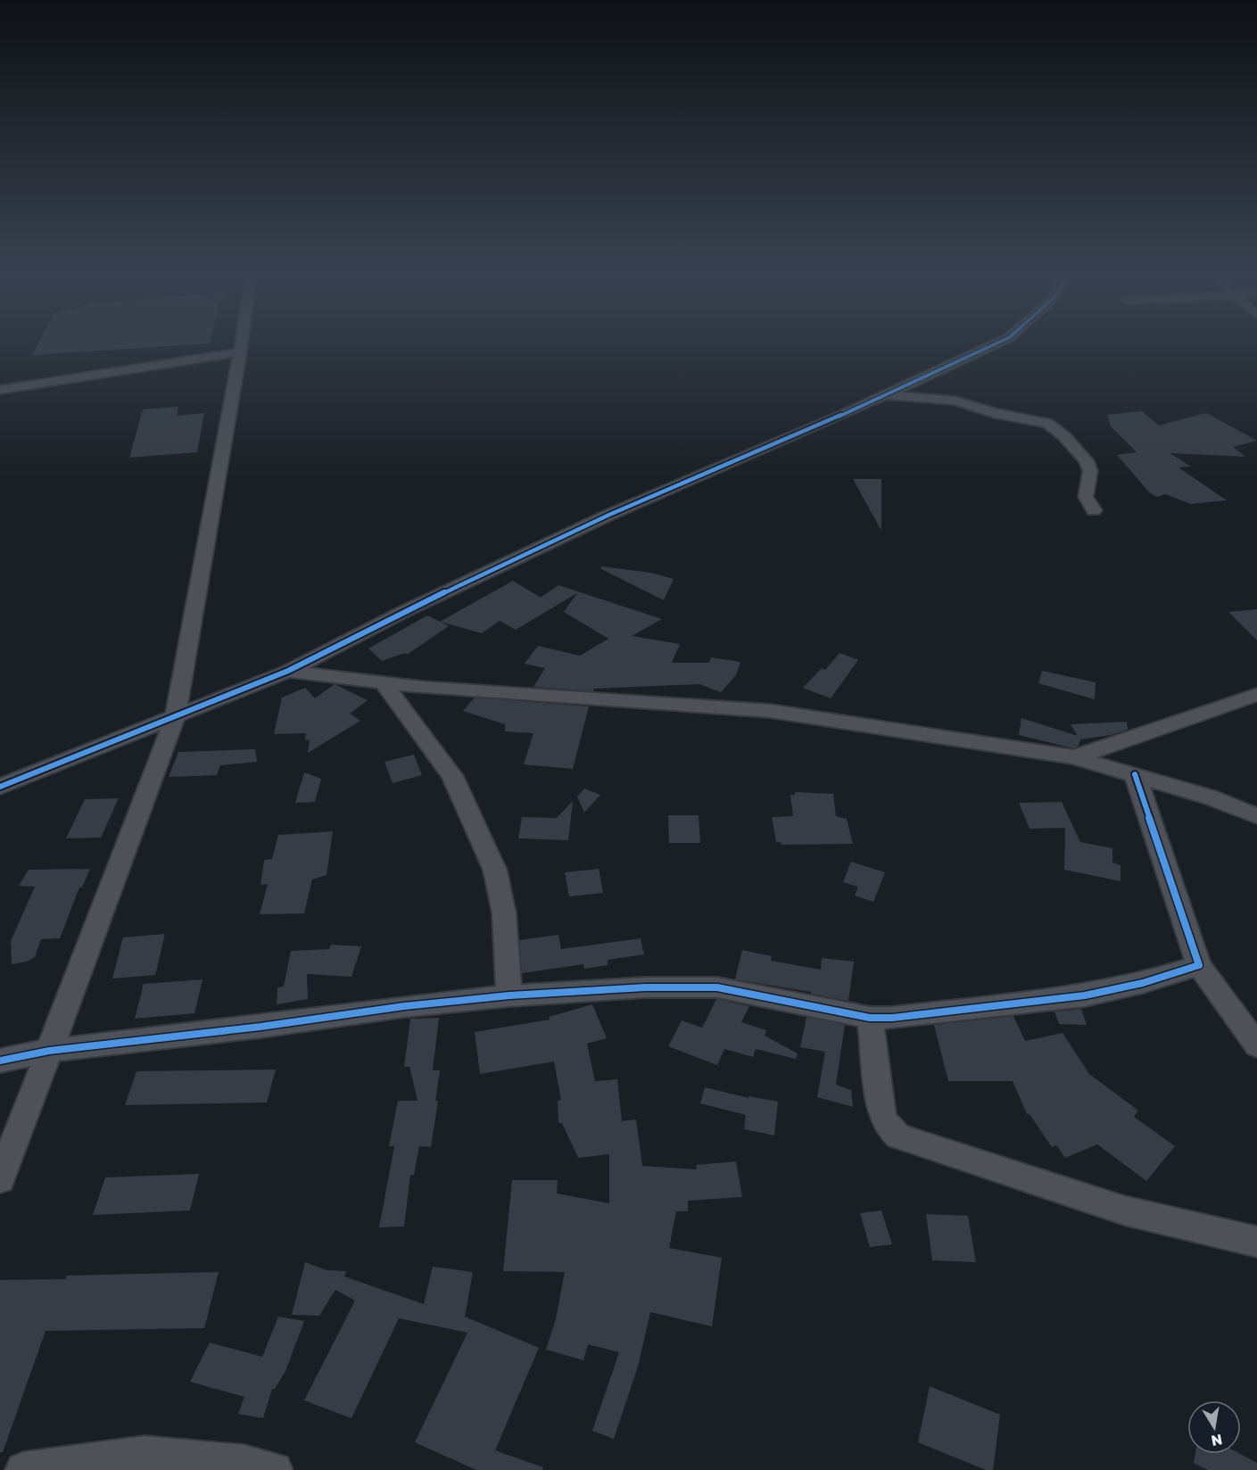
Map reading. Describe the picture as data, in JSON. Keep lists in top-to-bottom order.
{
  "north": "bottom"
}
